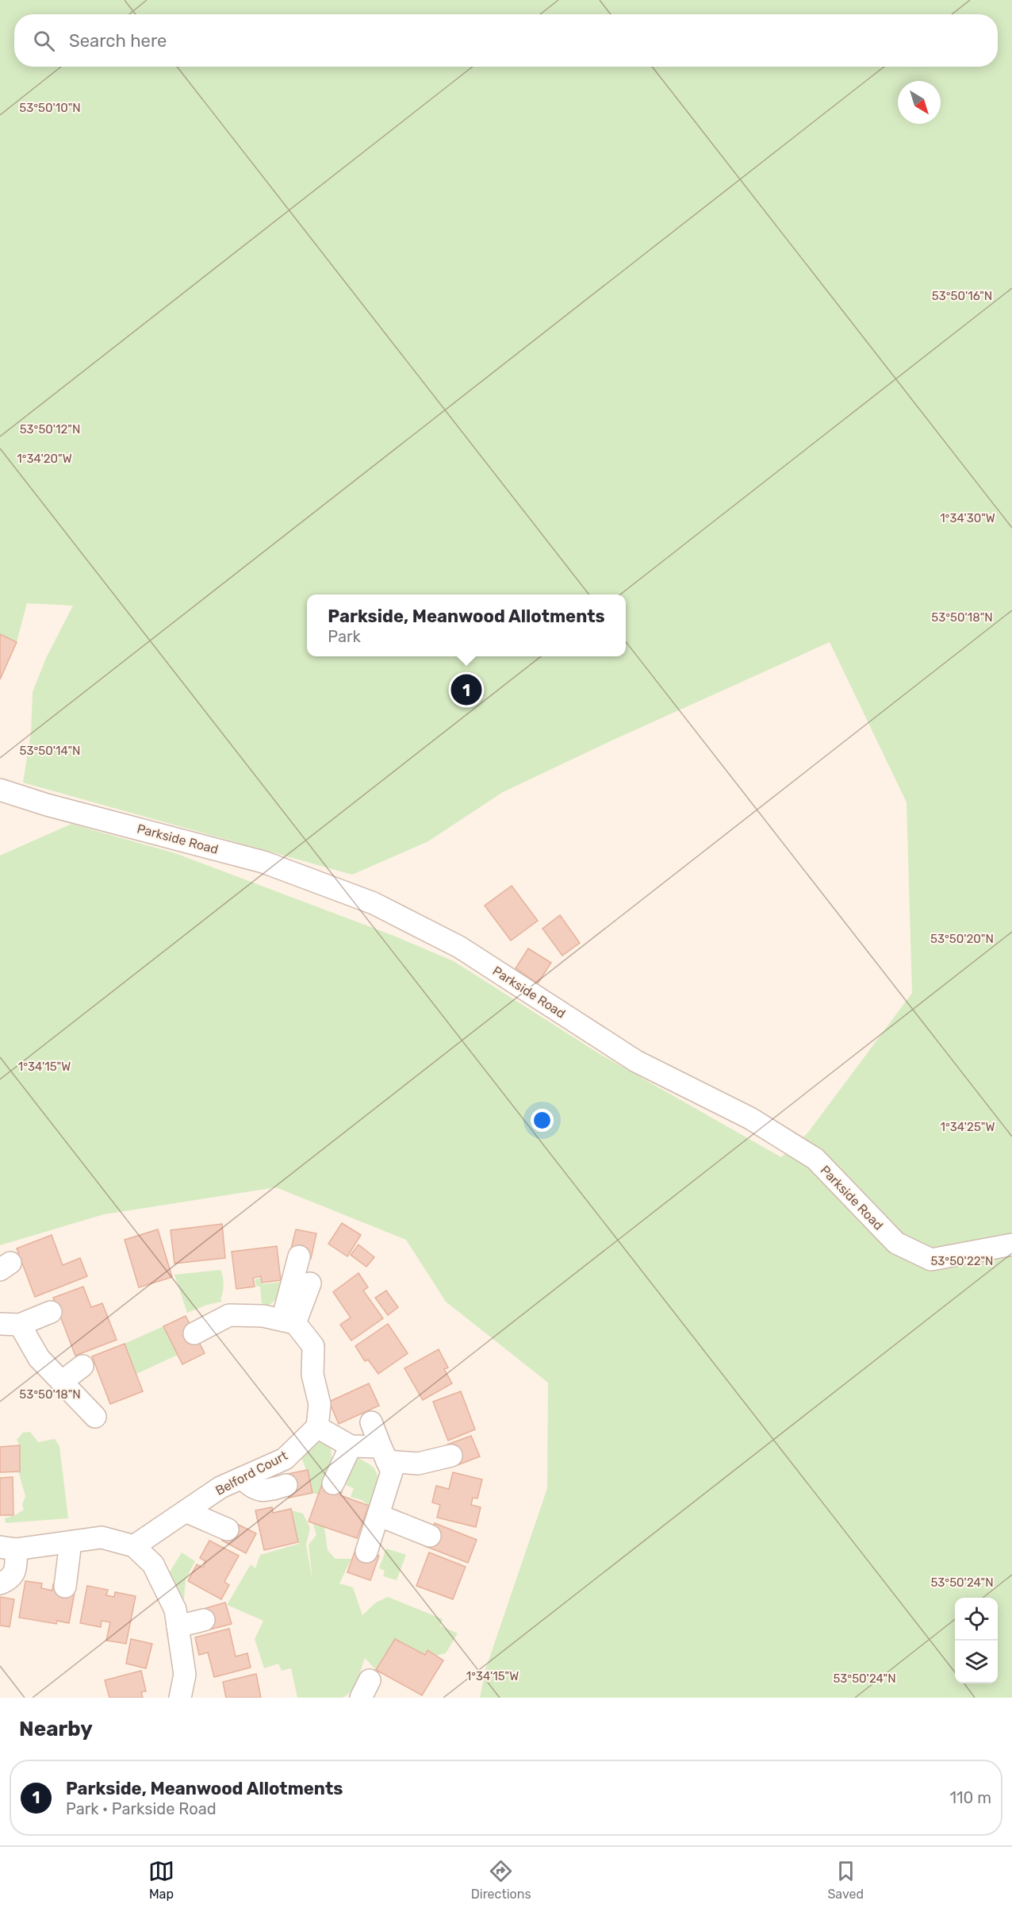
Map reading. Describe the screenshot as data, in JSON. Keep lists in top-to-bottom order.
{
  "streets": {
    "street": ["Parkside Road", "Belford Court"]
  },
  "north": "bottom right",
  "page": {
    "search": "Search here",
    "popup": ["Parkside, Meanwood Allotments", "Park"],
    "pins": "1",
    "heading": "Nearby",
    "list": [
      {
        "mark": "1",
        "name": "Parkside, Meanwood Allotments",
        "note": "Park · Parkside Road",
        "value": "110 m"
      }
    ],
    "nav": ["Map", "Directions", "Saved"]
  },
  "coordinates": [
    "53°50'10\"N",
    "53°50'16\"N",
    "53°50'12\"N",
    "1°34'20\"W",
    "1°34'30\"W",
    "53°50'18\"N",
    "53°50'14\"N",
    "53°50'20\"N",
    "1°34'15\"W",
    "1°34'25\"W",
    "53°50'22\"N",
    "53°50'24\"N"
  ]
}
